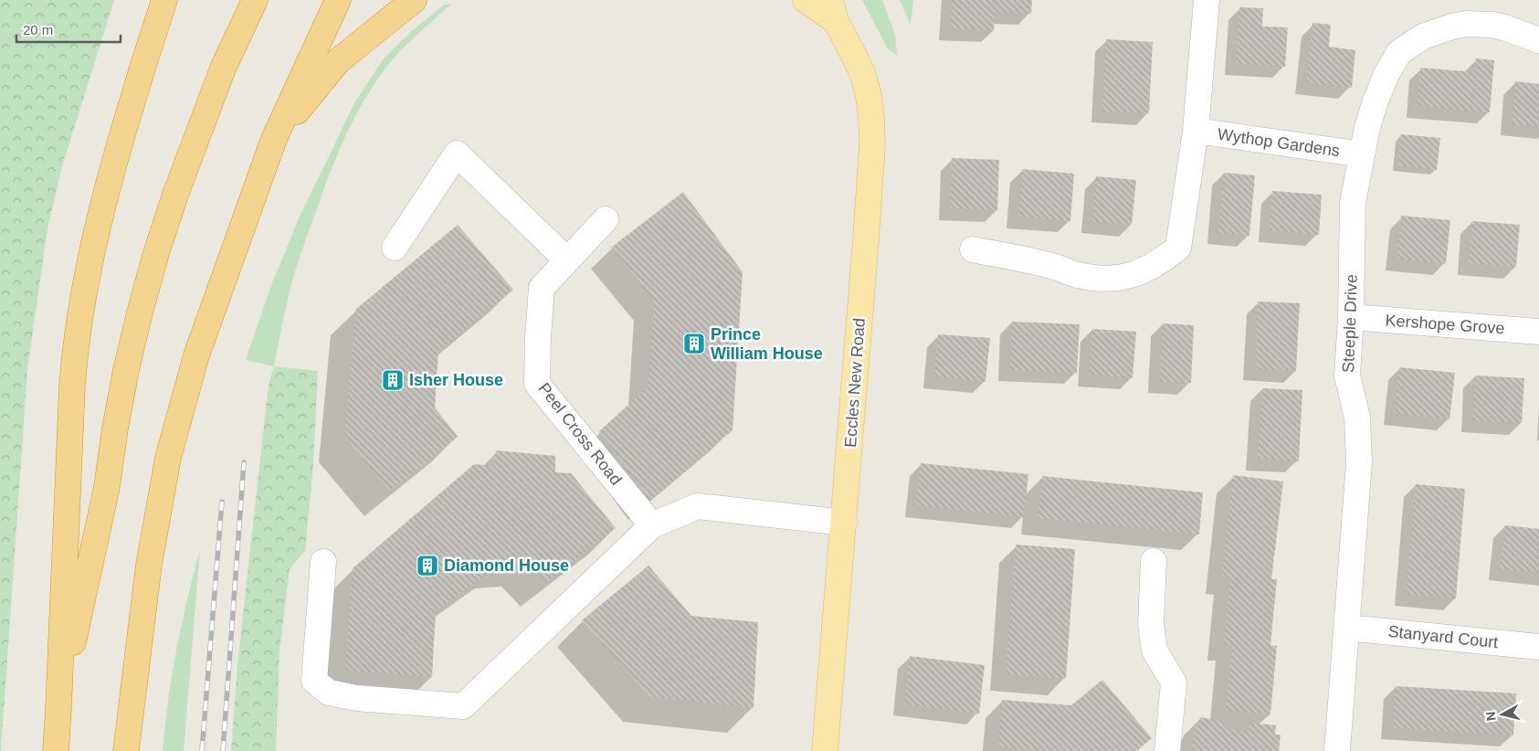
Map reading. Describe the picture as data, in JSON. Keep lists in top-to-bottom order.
{
  "streets": {
    "main road": ["Eccles New Road"],
    "street": [
      "Wythop Gardens",
      "Steeple Drive",
      "Kershope Grove",
      "Peel Cross Road",
      "Stanyard Court"
    ]
  },
  "crossings": [
    ["Wythop Gardens", "Steeple Drive"],
    ["Steeple Drive", "Kershope Grove"],
    ["Steeple Drive", "Stanyard Court"]
  ],
  "places": {
    "building": ["Prince William House", "Isher House", "Diamond House"]
  },
  "scale_bar": "20 m",
  "north": "left"
}
